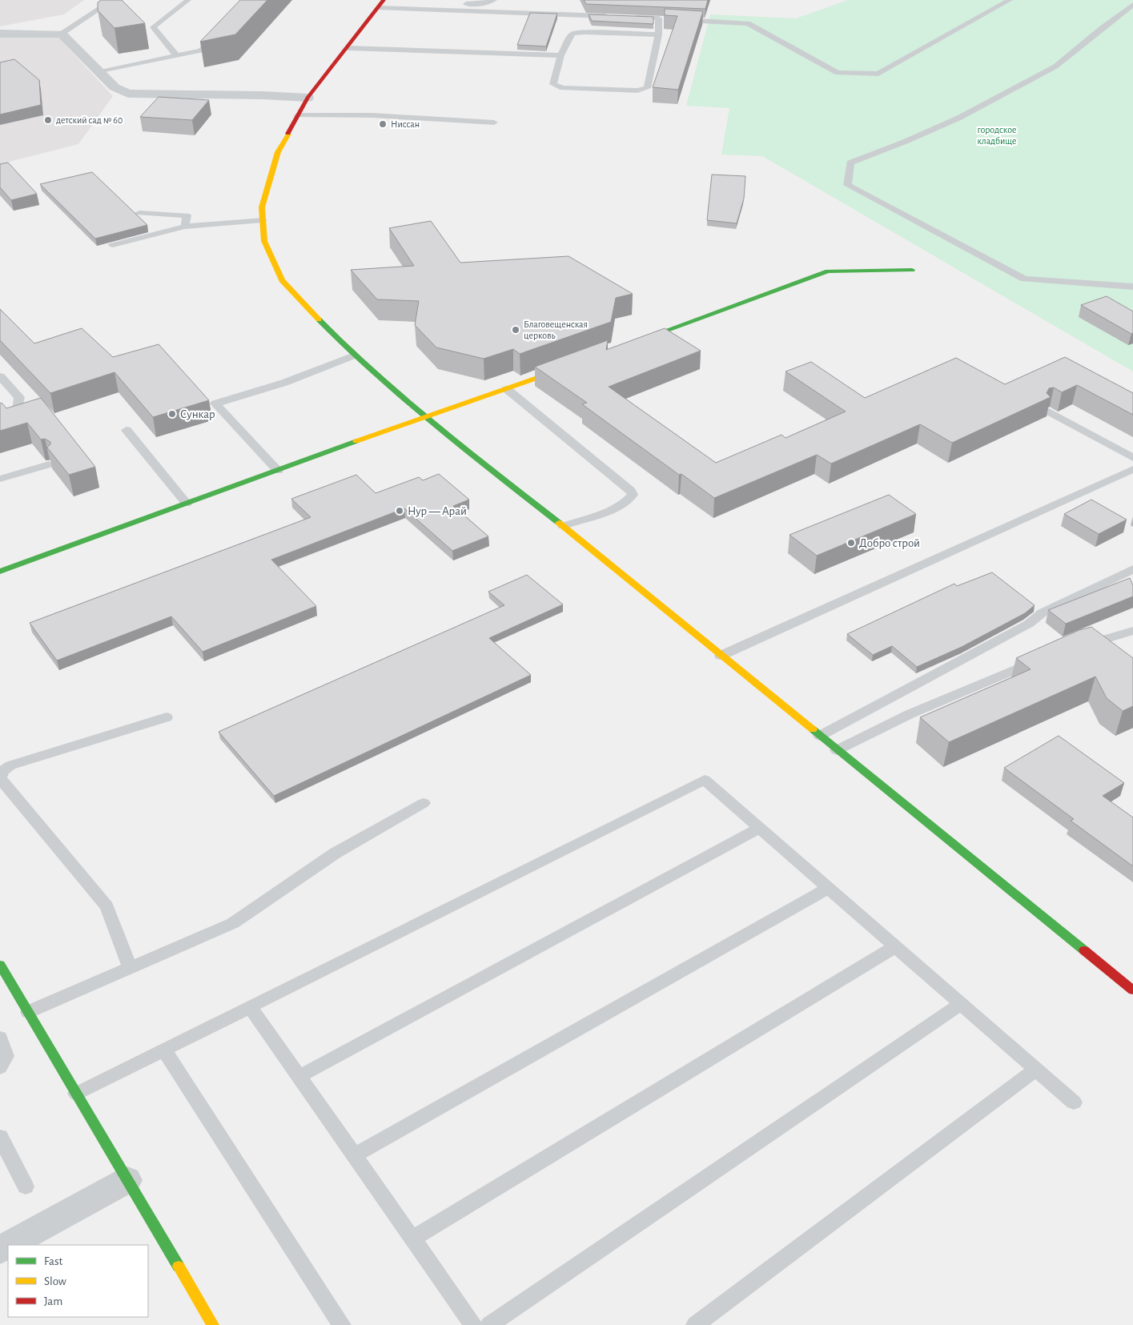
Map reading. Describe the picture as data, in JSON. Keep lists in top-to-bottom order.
{
  "parks": ["городское кладбище"],
  "places": [
    "детский сад № 60",
    "Ниссан",
    "Благовещенская церковь",
    "Сункар",
    "Нур — Арай",
    "Добро строй"
  ],
  "legend": ["Fast", "Slow", "Jam"]
}
